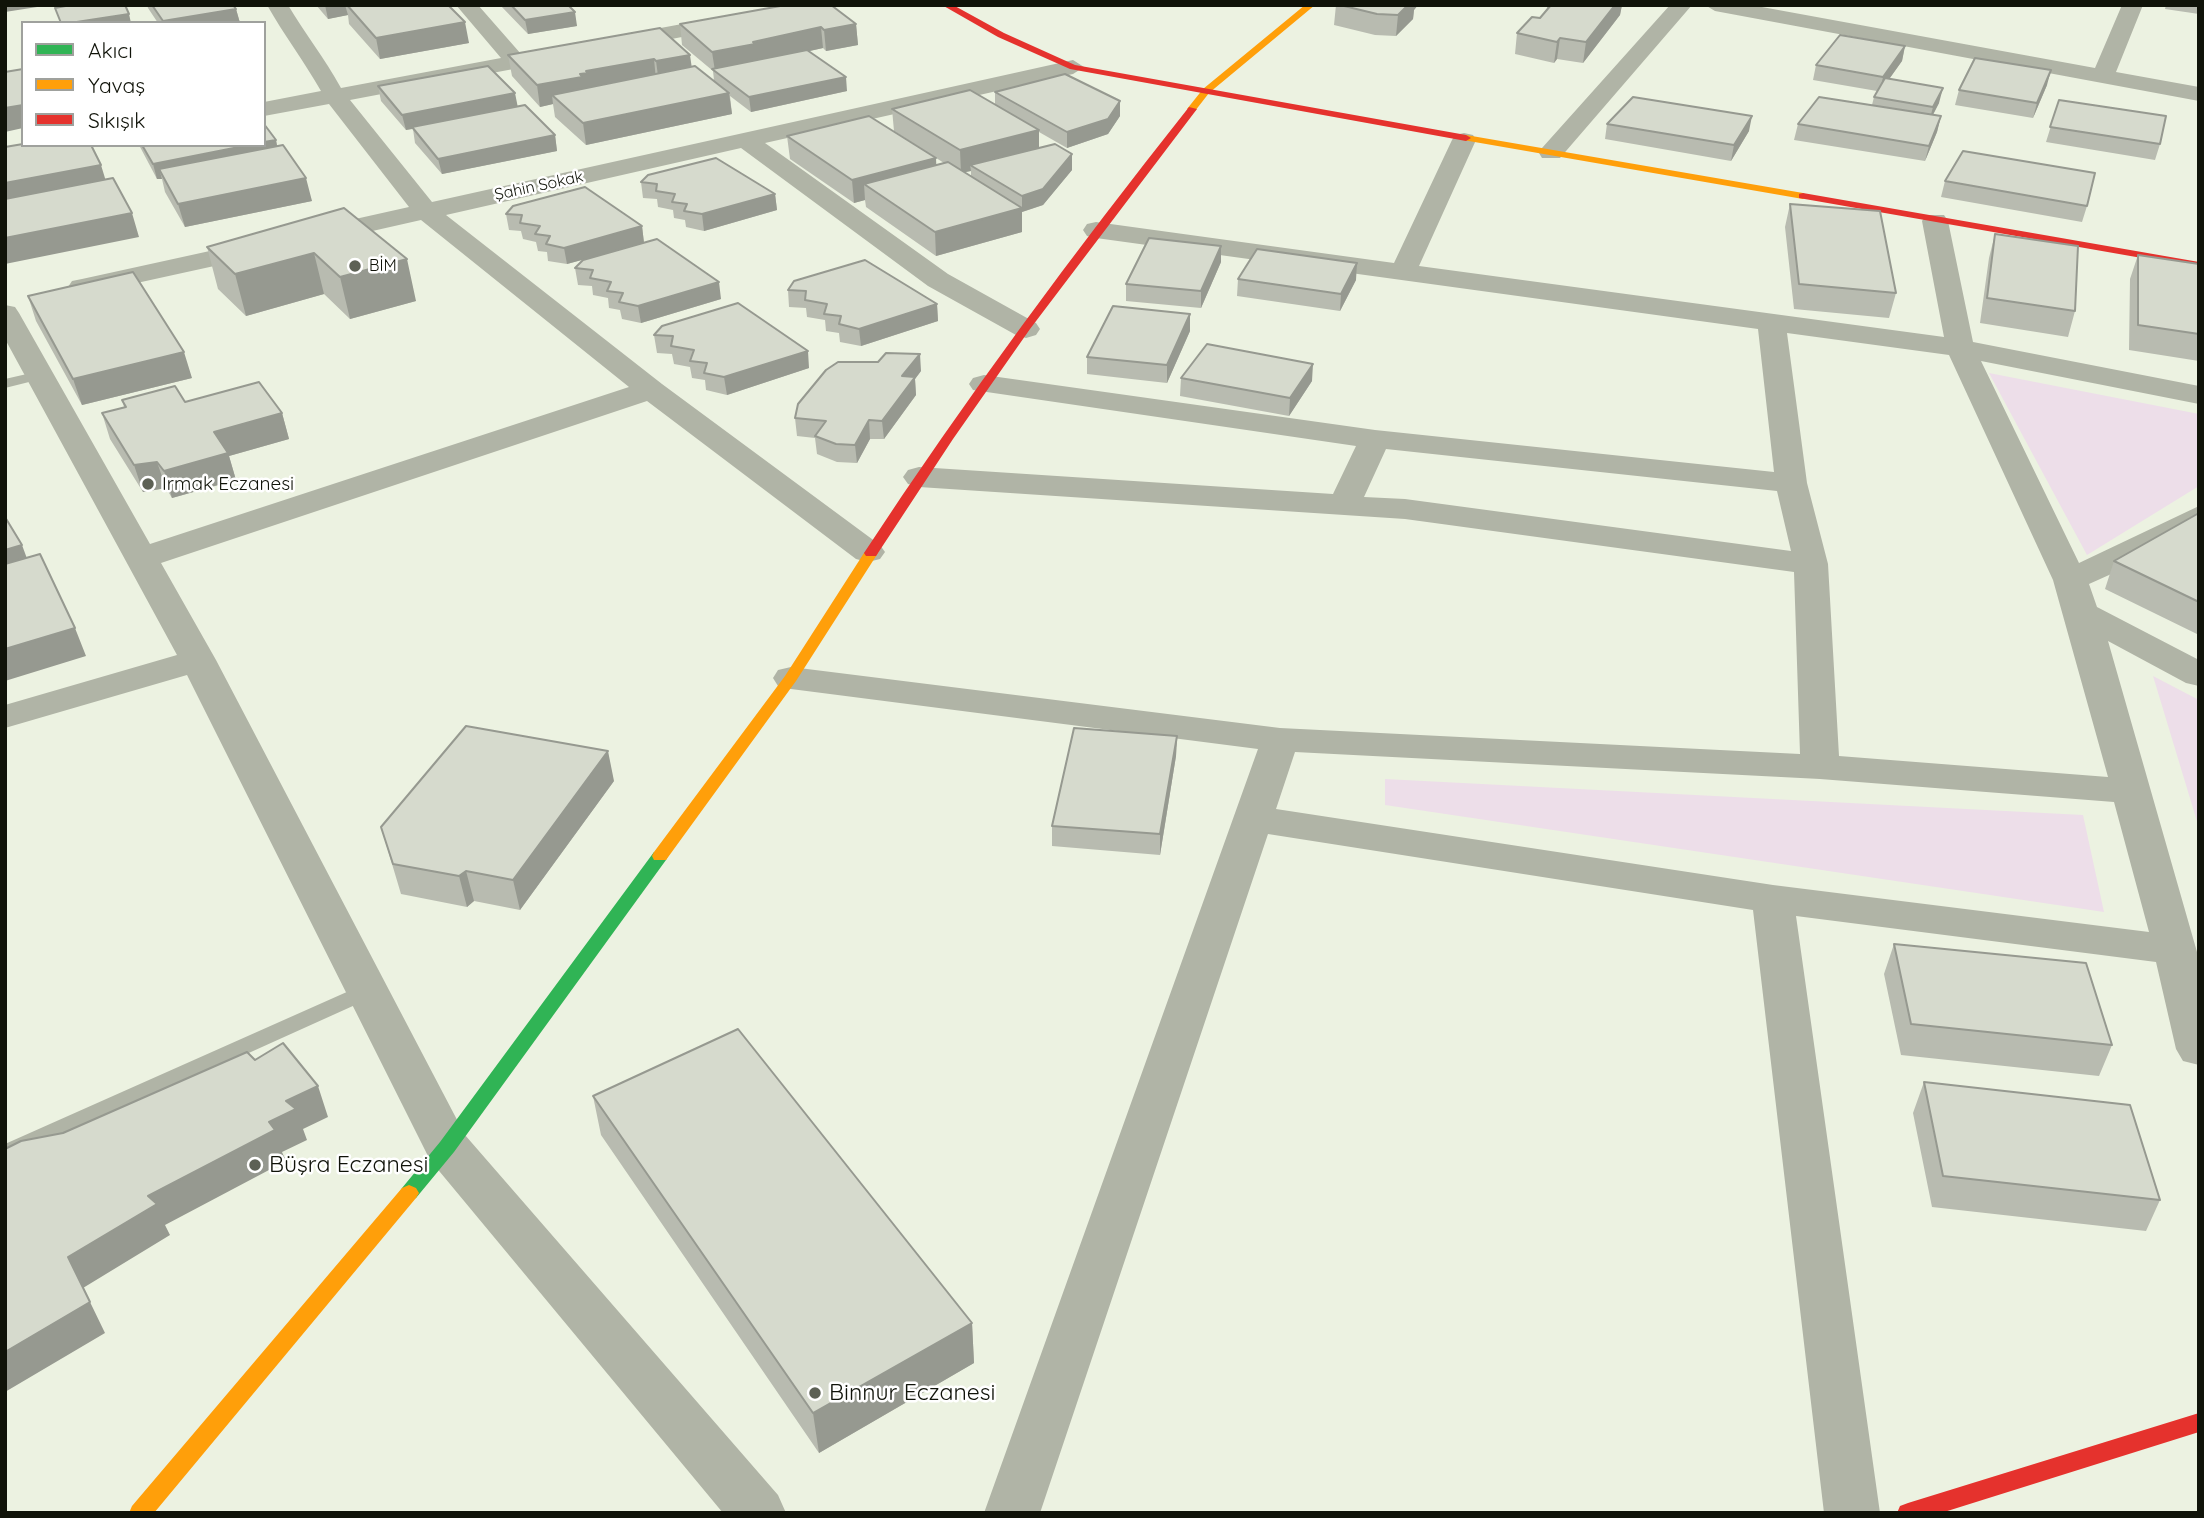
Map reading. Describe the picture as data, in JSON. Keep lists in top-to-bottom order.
{
  "streets": {
    "street": ["Şahin Sokak"]
  },
  "places": [
    "BİM",
    "Irmak Eczanesi",
    "Büşra Eczanesi",
    "Binnur Eczanesi"
  ],
  "legend": ["Akıcı", "Yavaş", "Sıkışık"]
}
